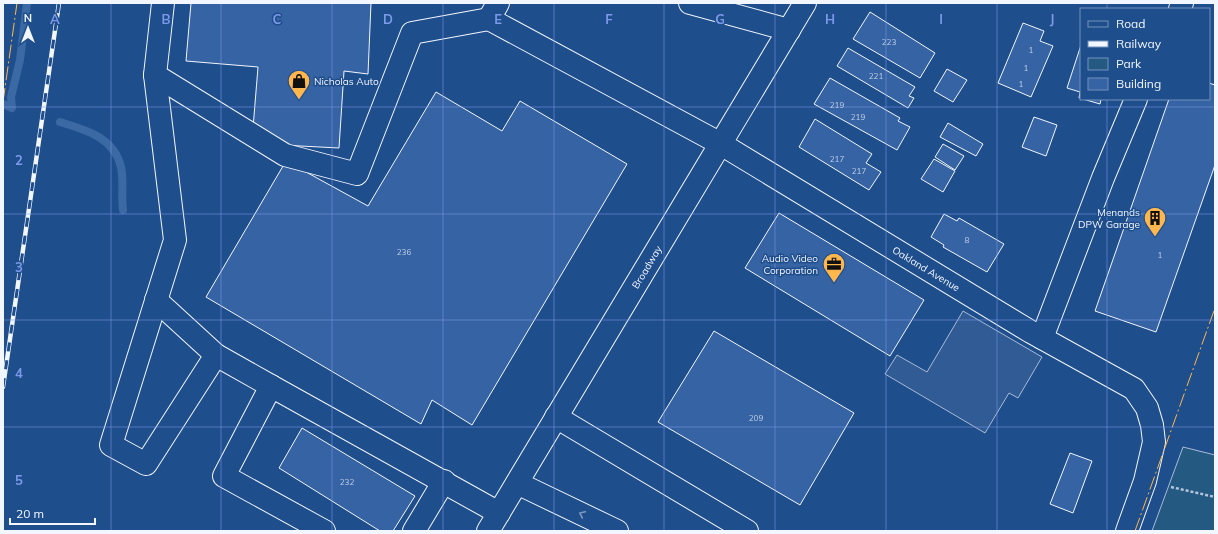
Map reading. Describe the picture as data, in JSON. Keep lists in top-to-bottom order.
{
  "streets": {
    "main road": ["Broadway", "Oakland Avenue"]
  },
  "crossings": [
    ["Broadway", "Oakland Avenue"]
  ],
  "places": {
    "shop": ["Nicholas Auto"],
    "building": ["Menands DPW Garage"],
    "office": ["Audio Video Corporation"]
  },
  "house_numbers": [
    "223",
    "1",
    "1",
    "221",
    "1",
    "219",
    "219",
    "217",
    "217",
    "8",
    "236",
    "1",
    "209",
    "232"
  ],
  "legend": [
    "Road",
    "Railway",
    "Park",
    "Building"
  ],
  "scale_bar": "20 m",
  "north": "top",
  "grid": {
    "columns": [
      "A",
      "B",
      "C",
      "D",
      "E",
      "F",
      "G",
      "H",
      "I",
      "J"
    ],
    "rows": [
      "2",
      "3",
      "4",
      "5"
    ]
  }
}
